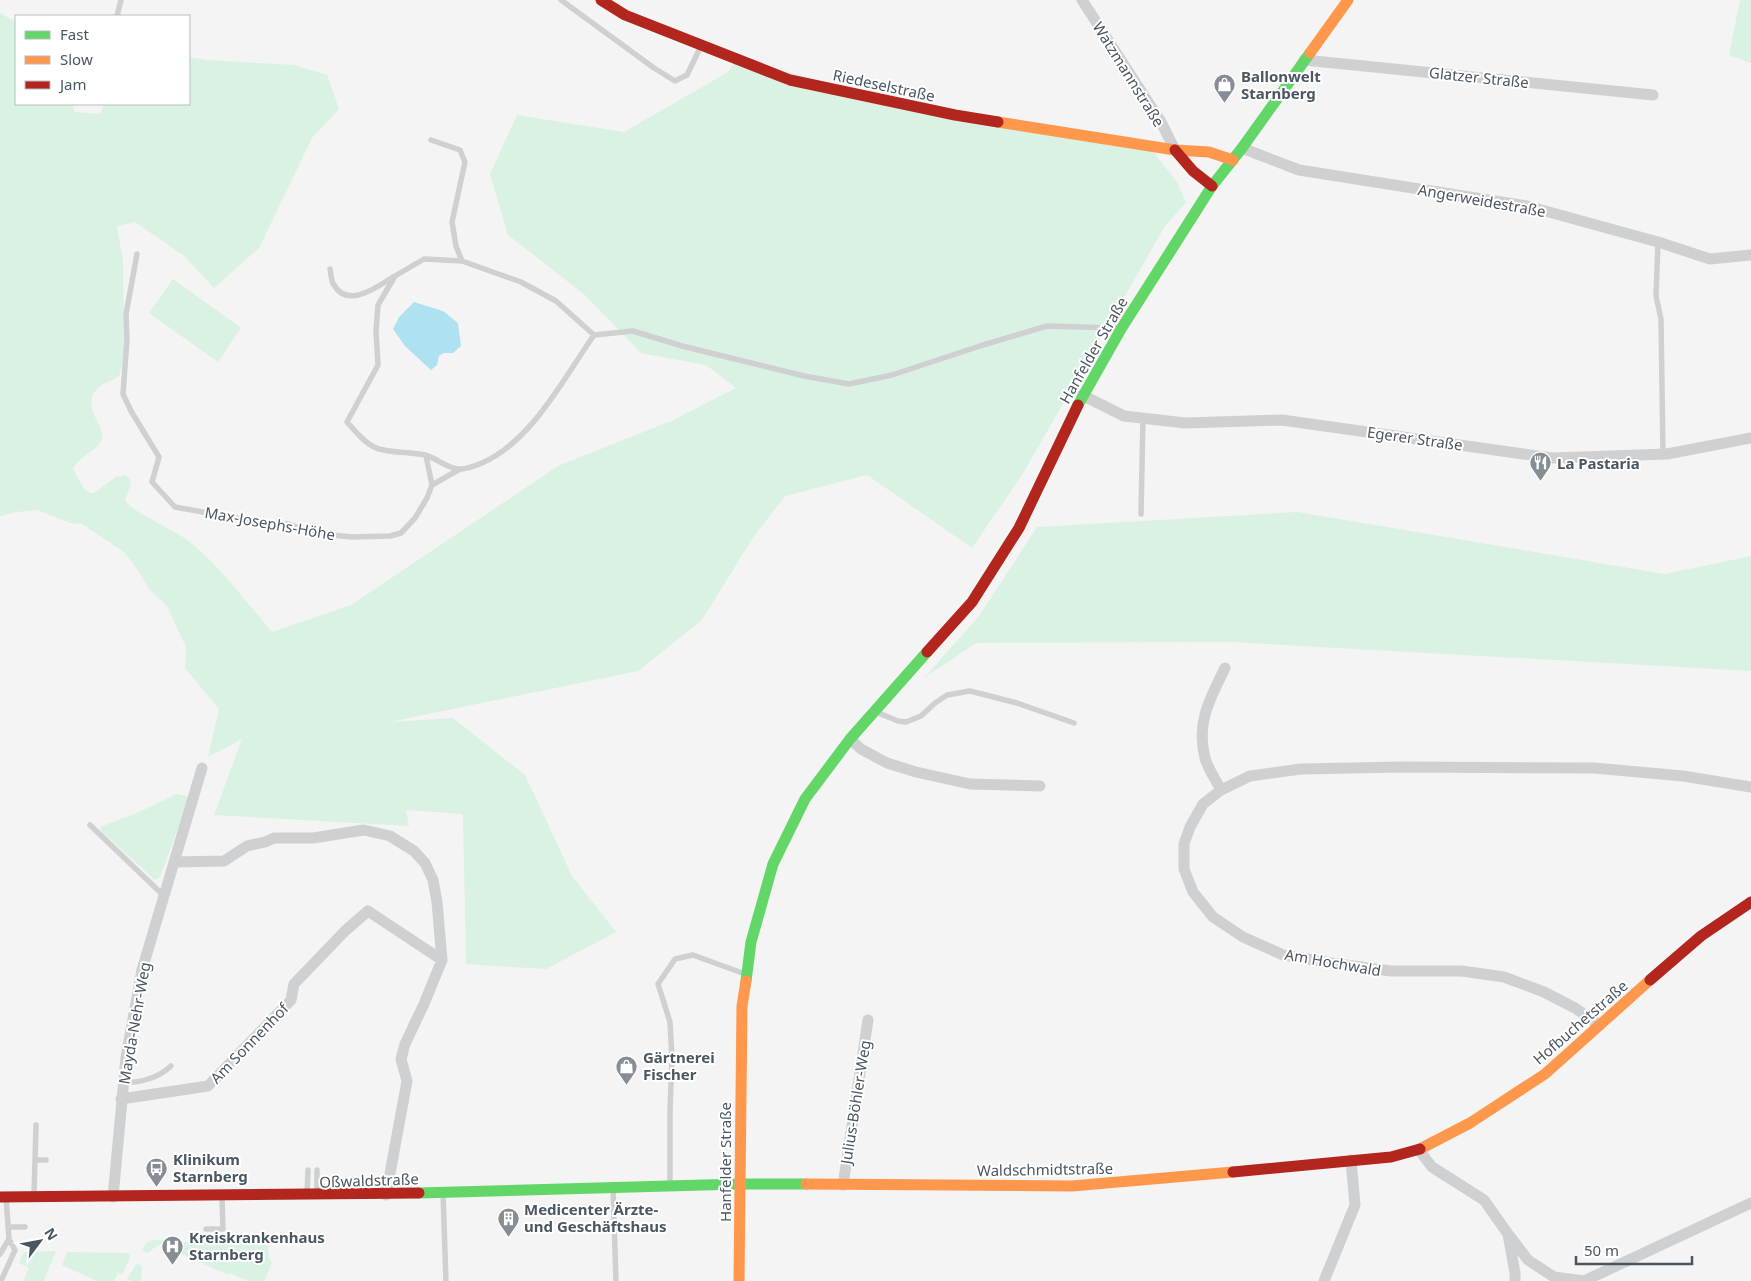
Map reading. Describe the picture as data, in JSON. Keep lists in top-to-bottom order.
{
  "streets": {
    "street": [
      "Watzmannstraße",
      "Glatzer Straße",
      "Riedeselstraße",
      "Angerweidestraße",
      "Hanfelder Straße",
      "Egerer Straße",
      "Am Hochwald",
      "Hofbuchetstraße",
      "Mayda-Nehr-Weg",
      "Am Sonnenhof",
      "Julius-Böhler-Weg",
      "Waldschmidtstraße",
      "Oßwaldstraße"
    ],
    "lane": ["Max-Josephs-Höhe"]
  },
  "crossings": [
    ["Watzmannstraße", "Riedeselstraße"],
    ["Glatzer Straße", "Hanfelder Straße"],
    ["Riedeselstraße", "Hanfelder Straße"],
    ["Angerweidestraße", "Hanfelder Straße"],
    ["Hanfelder Straße", "Egerer Straße"],
    ["Hanfelder Straße", "Waldschmidtstraße"],
    ["Hanfelder Straße", "Oßwaldstraße"],
    ["Am Hochwald", "Hofbuchetstraße"],
    ["Hofbuchetstraße", "Waldschmidtstraße"],
    ["Mayda-Nehr-Weg", "Am Sonnenhof"],
    ["Mayda-Nehr-Weg", "Oßwaldstraße"],
    ["Julius-Böhler-Weg", "Waldschmidtstraße"],
    ["Waldschmidtstraße", "Oßwaldstraße"]
  ],
  "places": {
    "shop": ["Ballonwelt Starnberg", "Gärtnerei Fischer"],
    "restaurant": ["La Pastaria"],
    "bus stop": ["Klinikum Starnberg"],
    "building": ["Medicenter Ärzte- und Geschäftshaus"],
    "hospital": ["Kreiskrankenhaus Starnberg"]
  },
  "legend": ["Fast", "Slow", "Jam"],
  "scale_bar": "50 m",
  "north": "top right"
}
